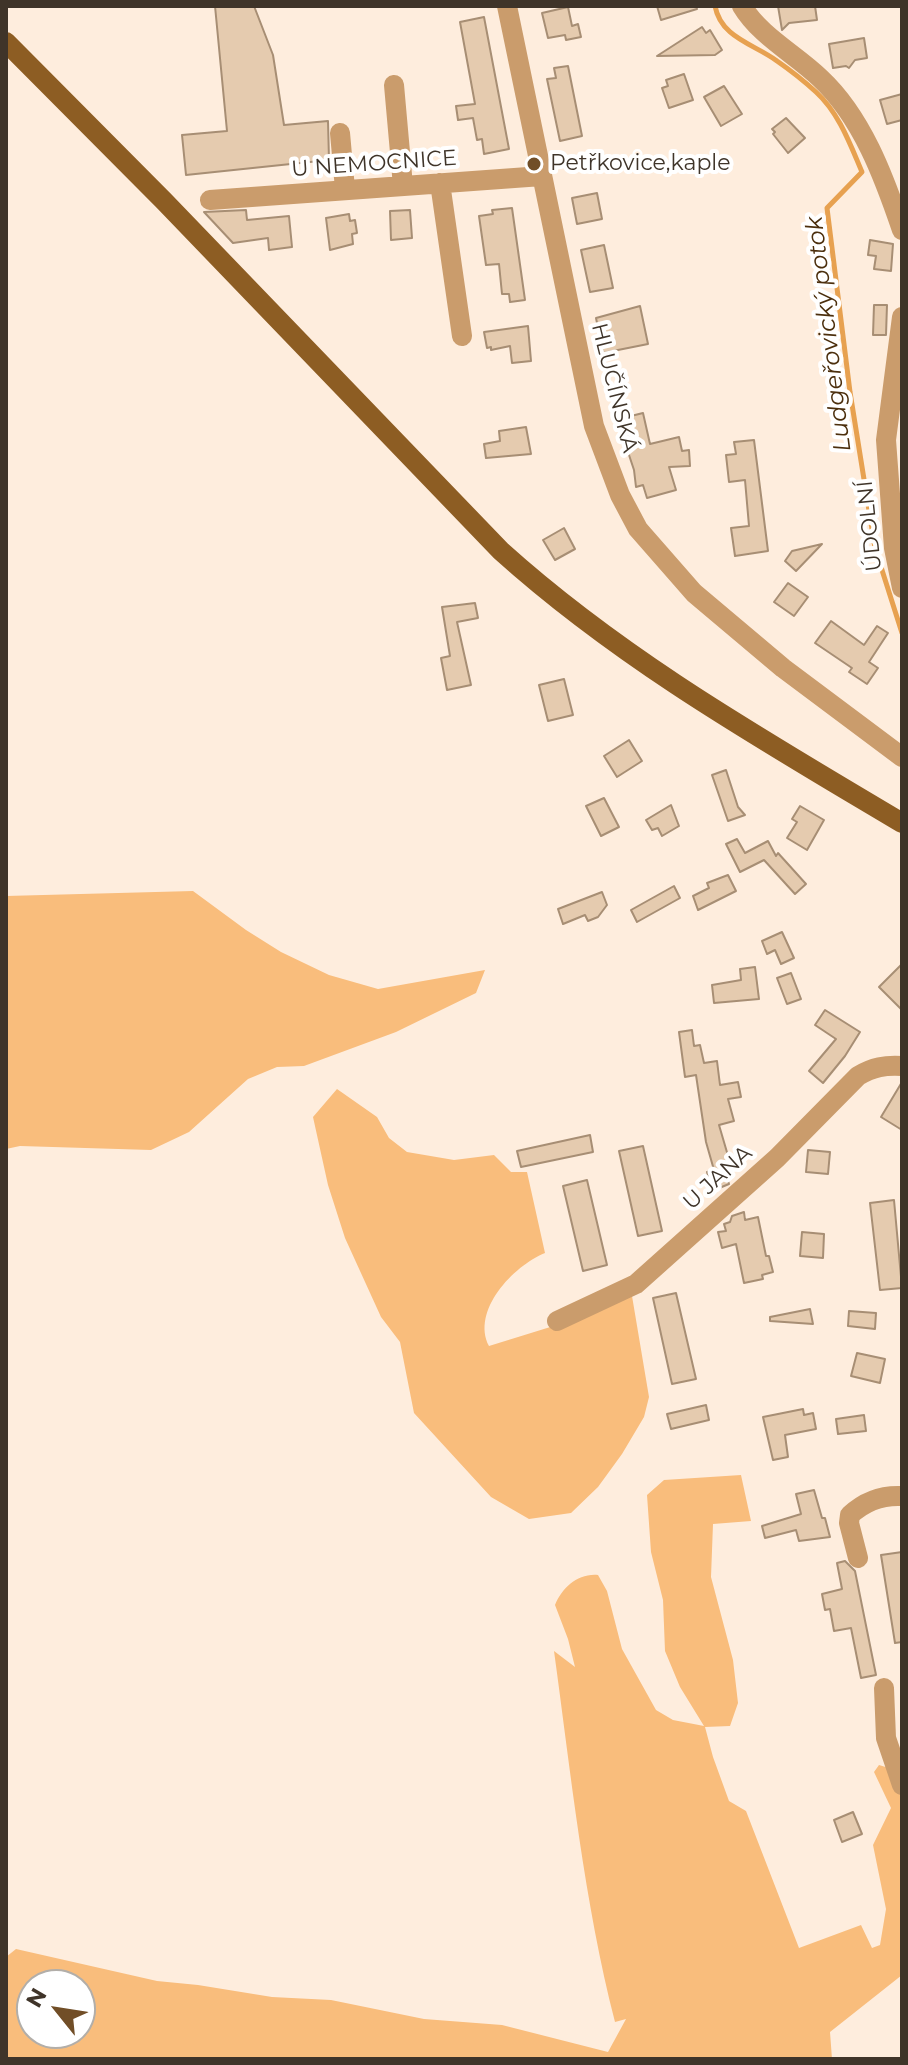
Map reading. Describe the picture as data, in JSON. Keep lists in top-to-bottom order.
{
  "streets": {
    "street": [
      "U NEMOCNICE",
      "HLUČÍNSKÁ",
      "ÚDOLNÍ",
      "U JANA"
    ]
  },
  "crossings": [
    ["U NEMOCNICE", "HLUČÍNSKÁ"]
  ],
  "water": ["Ludgeřovický potok"],
  "places": ["Petřkovice,kaple"],
  "north": "top left"
}
